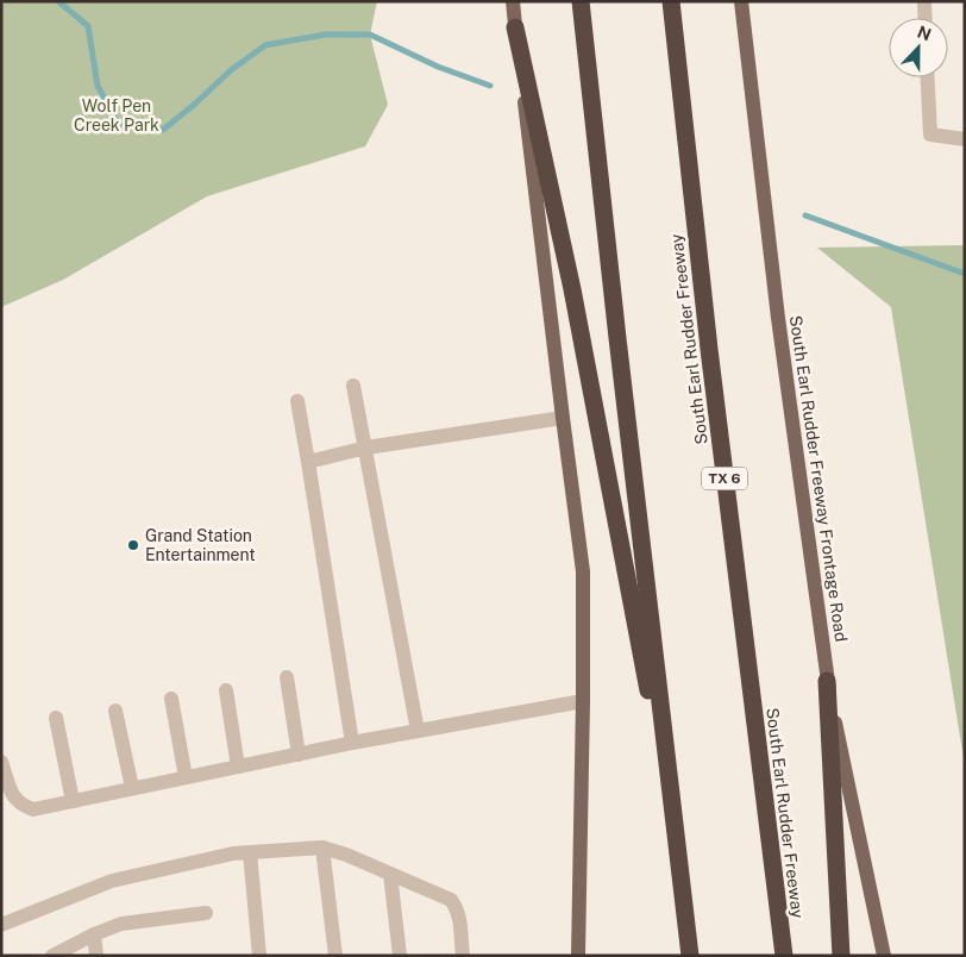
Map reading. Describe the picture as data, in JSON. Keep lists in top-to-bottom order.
{
  "streets": {
    "highway": ["South Earl Rudder Freeway", "TX 6"],
    "main road": ["South Earl Rudder Freeway Frontage Road"]
  },
  "parks": ["Wolf Pen Creek Park"],
  "places": ["Grand Station Entertainment"],
  "north": "top"
}
